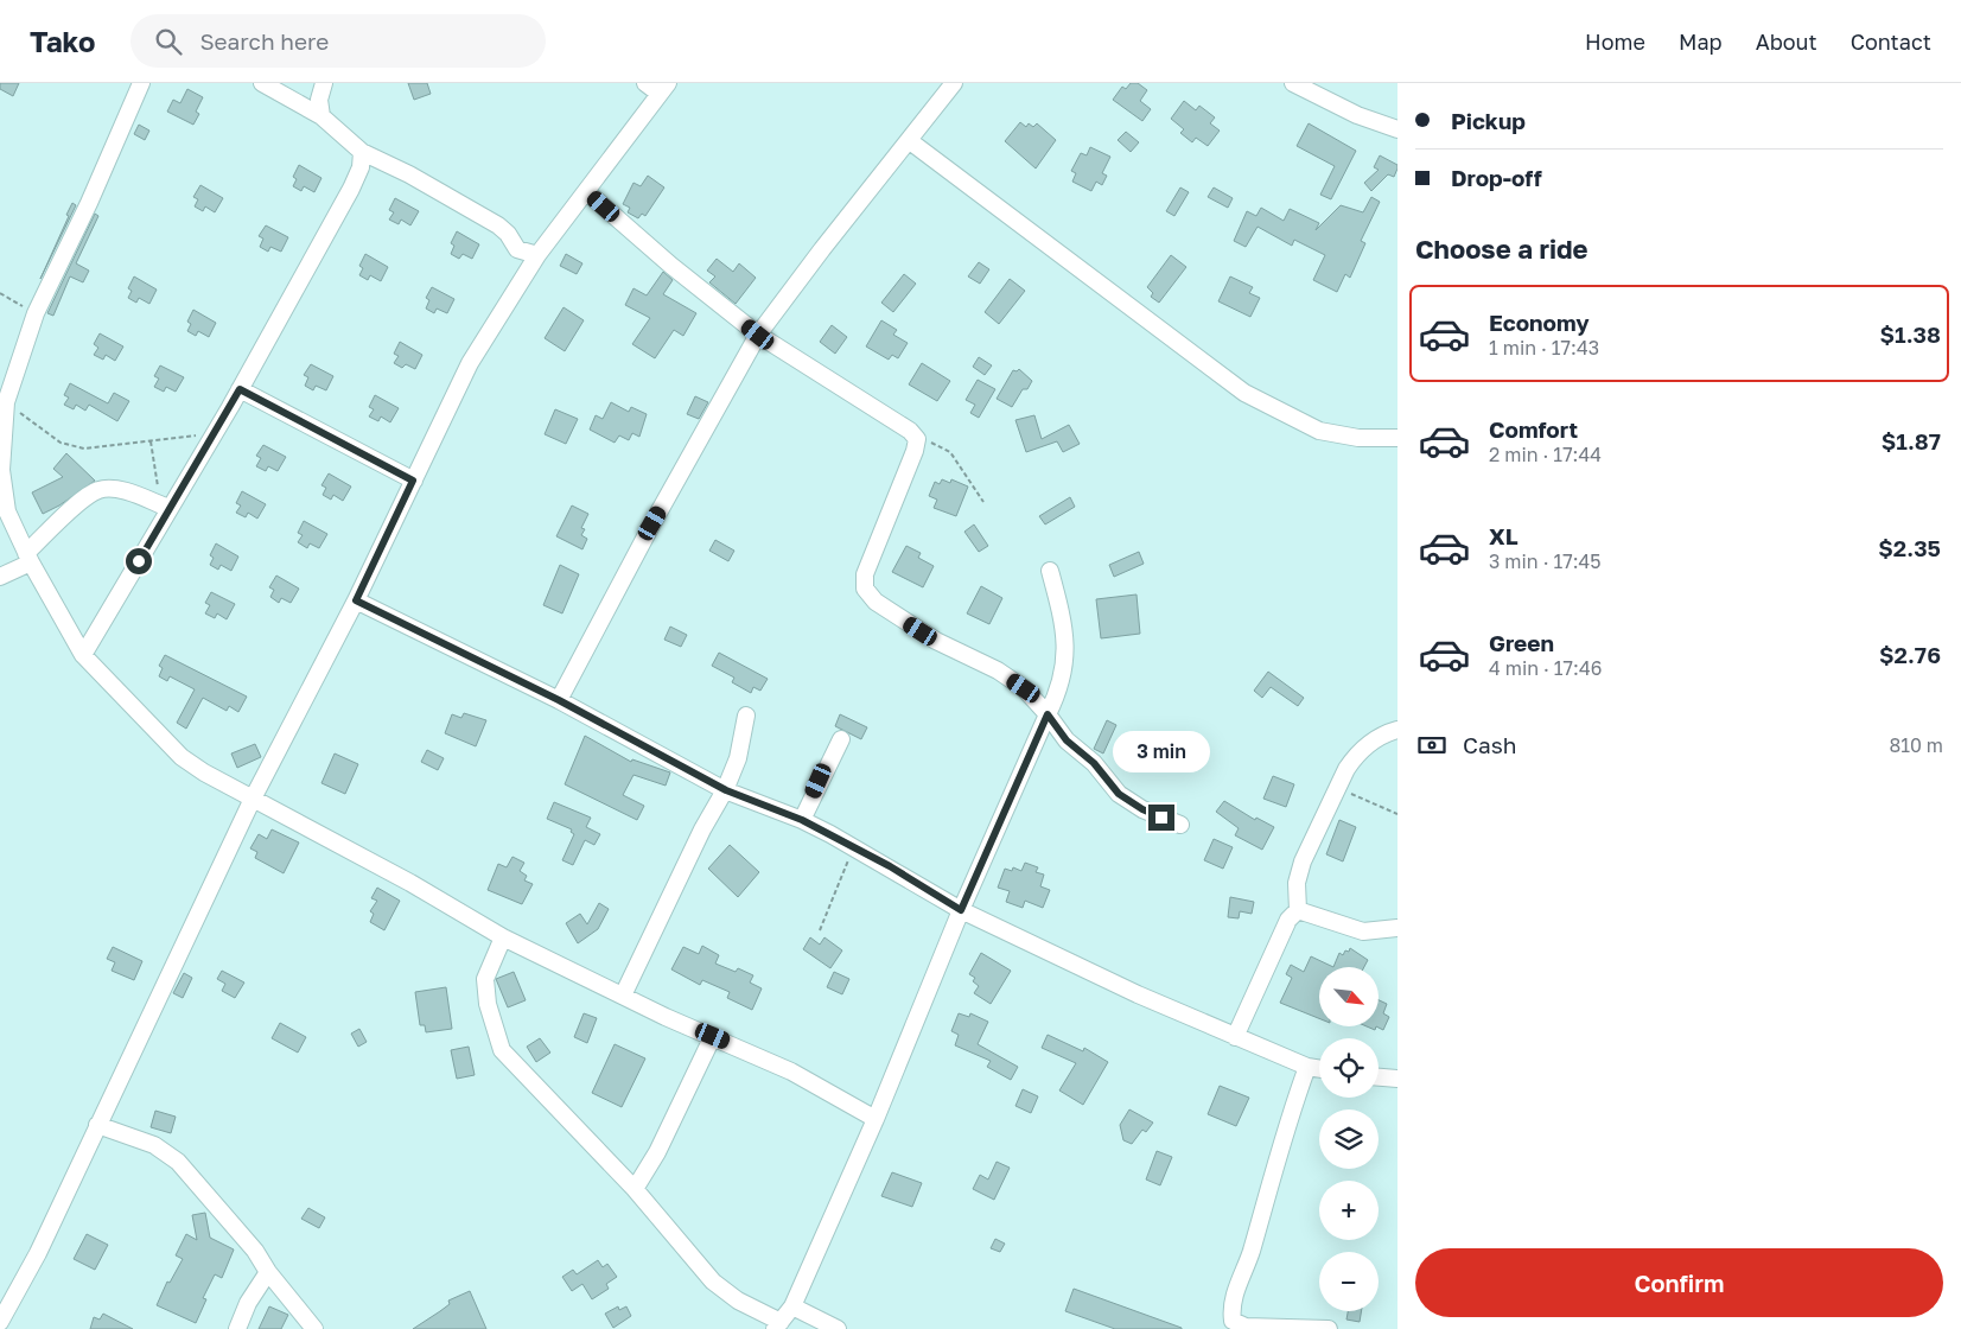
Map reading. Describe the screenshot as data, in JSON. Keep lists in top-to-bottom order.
{
  "north": "bottom right",
  "page": {
    "header": "Tako",
    "search": "Search here",
    "nav": [
      "Home",
      "Map",
      "About",
      "Contact"
    ],
    "banner": ["Pickup", "Drop-off"],
    "heading": "Choose a ride",
    "list": [
      {
        "name": "Economy",
        "note": "1 min · 17:43",
        "value": "$1.38"
      },
      {
        "name": "Comfort",
        "note": "2 min · 17:44",
        "value": "$1.87"
      },
      {
        "name": "XL",
        "note": "3 min · 17:45",
        "value": "$2.35"
      },
      {
        "name": "Green",
        "note": "4 min · 17:46",
        "value": "$2.76"
      }
    ],
    "pay": ["Cash", "810 m"],
    "bubble": "3 min",
    "map_buttons": ["+", "−"],
    "buttons": "Confirm"
  }
}
